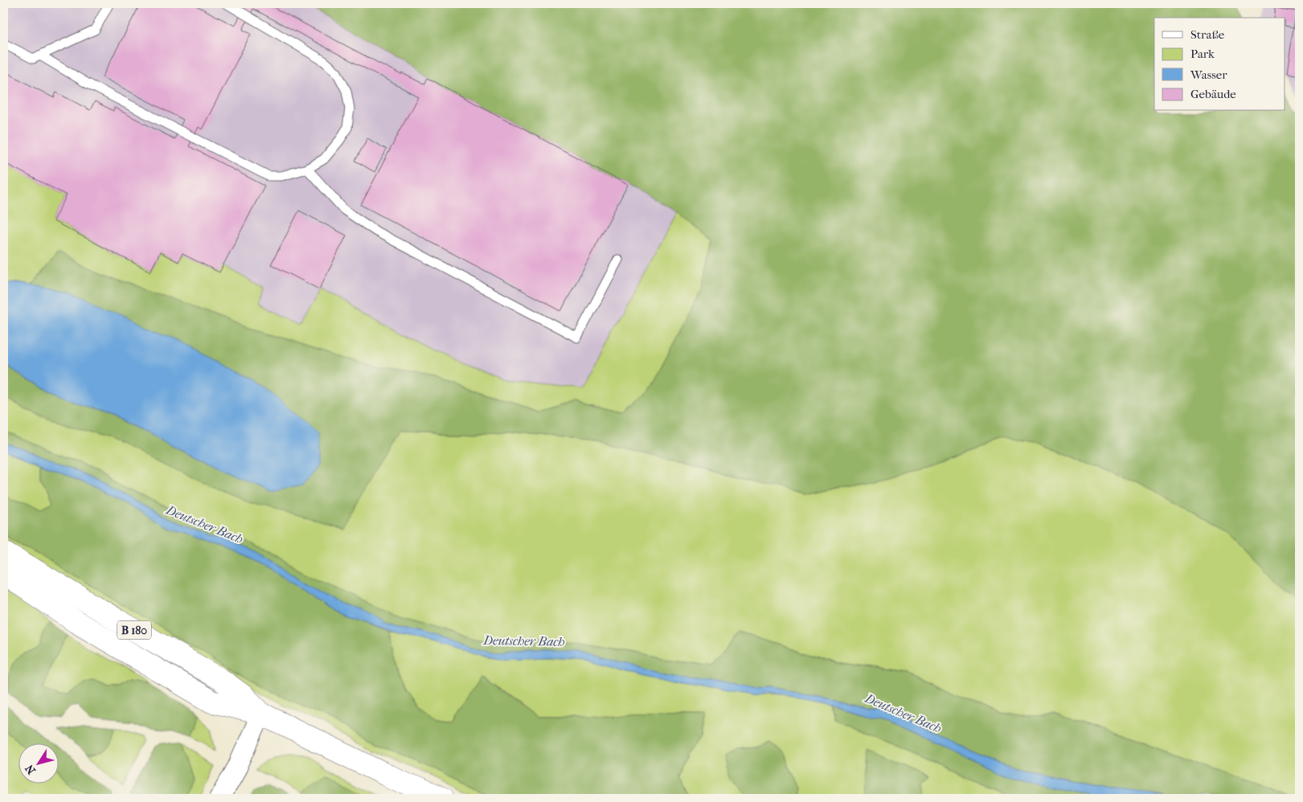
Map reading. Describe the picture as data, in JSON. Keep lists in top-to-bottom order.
{
  "streets": {
    "main road": ["B 180"]
  },
  "water": ["Deutscher Bach"],
  "legend": [
    "Straße",
    "Park",
    "Wasser",
    "Gebäude"
  ],
  "north": "bottom left"
}
